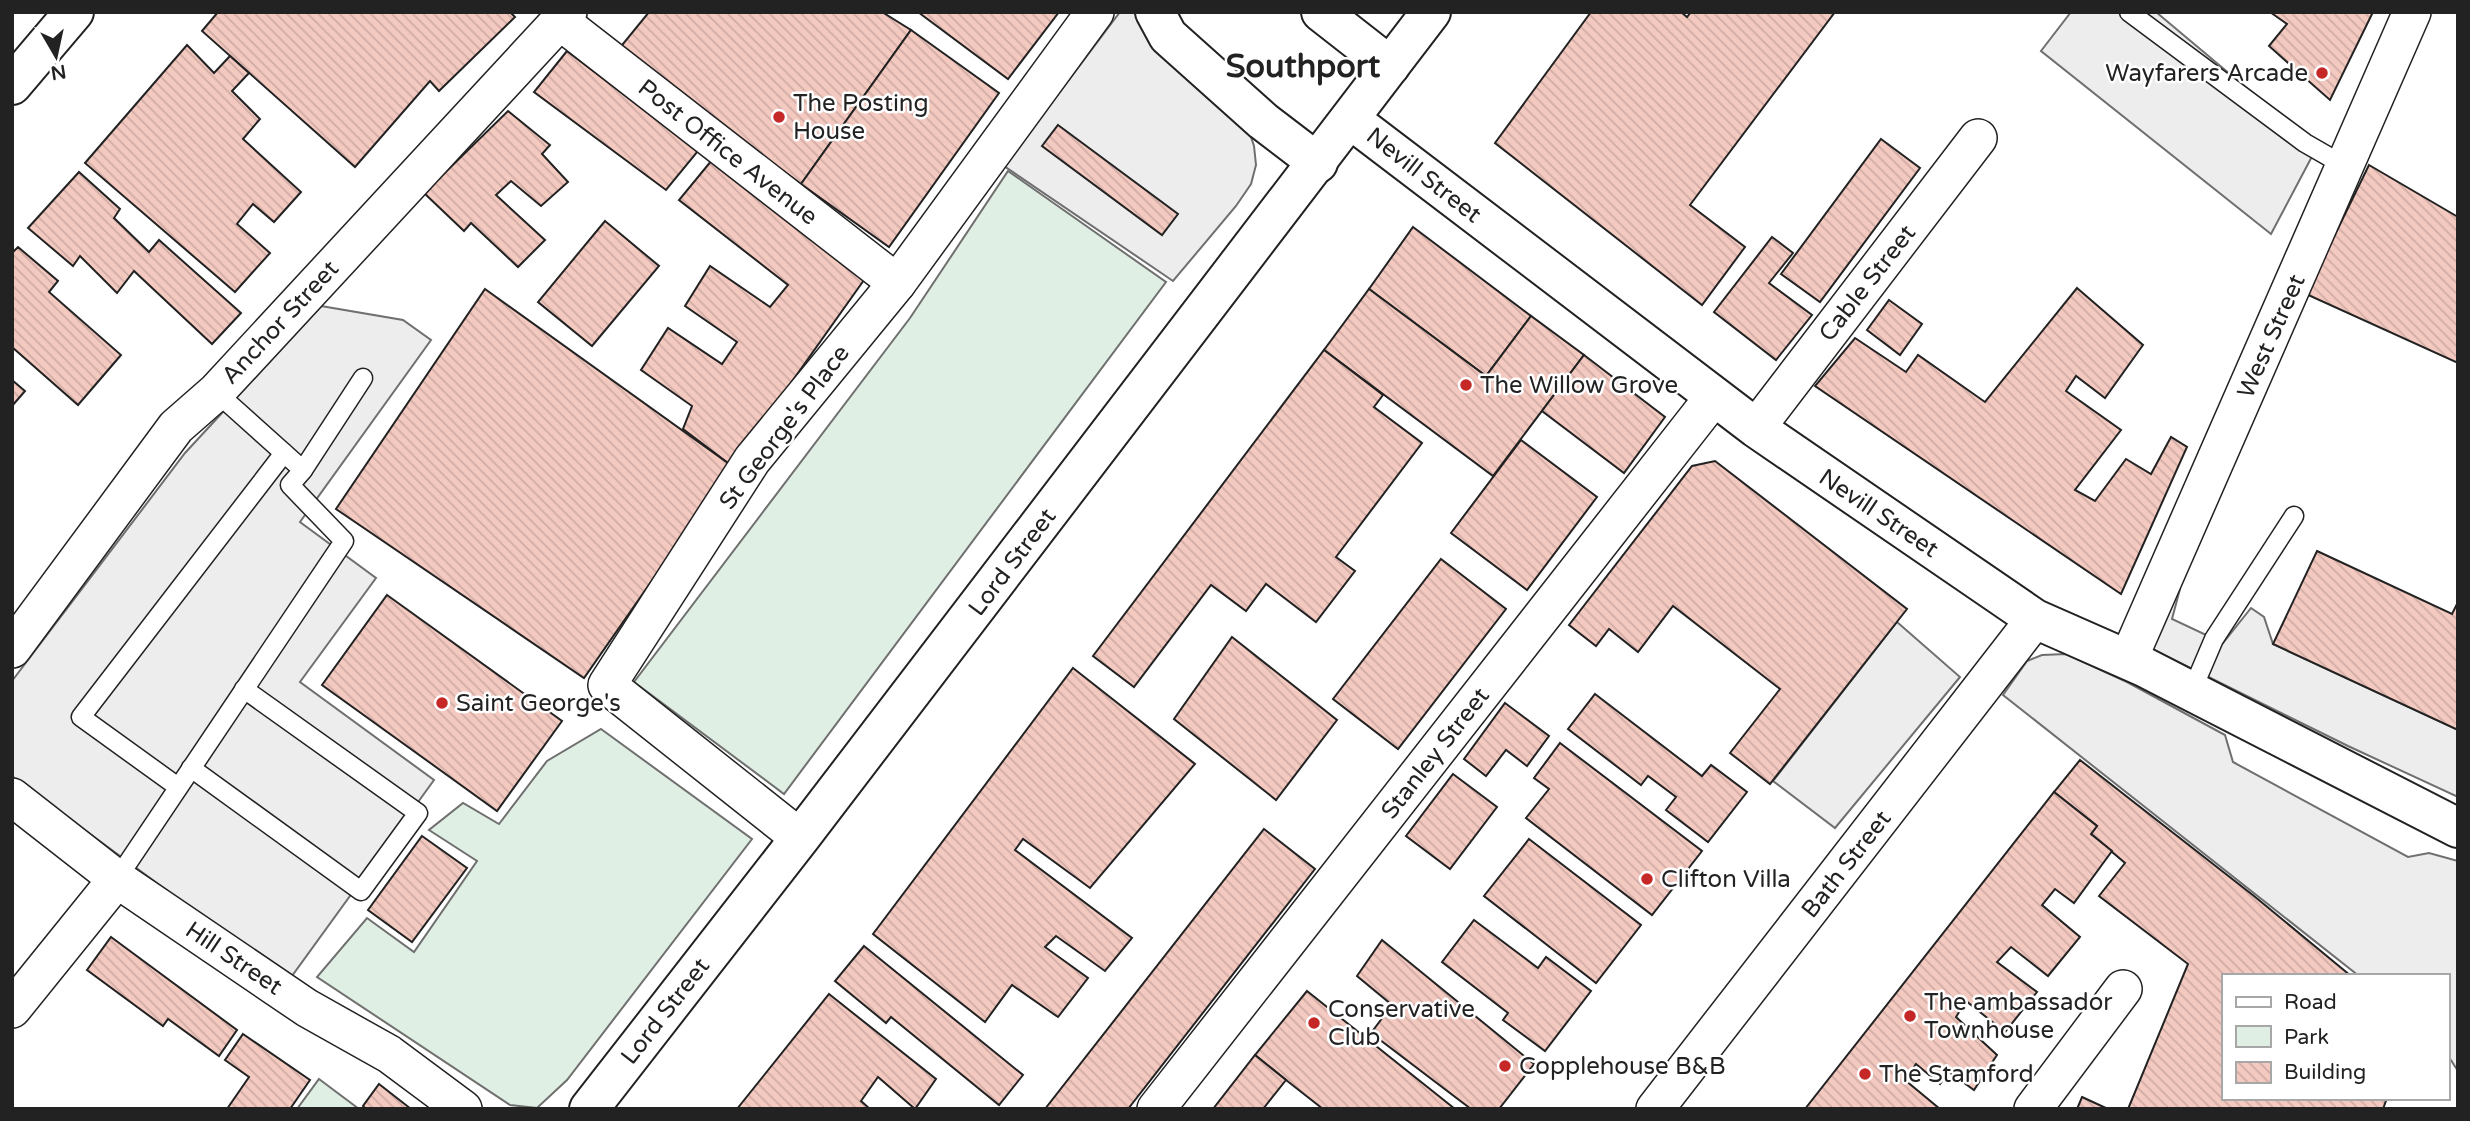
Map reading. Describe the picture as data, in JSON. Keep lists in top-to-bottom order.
{
  "streets": {
    "main road": ["Nevill Street", "Lord Street"],
    "street": [
      "Post Office Avenue",
      "Cable Street",
      "Anchor Street",
      "West Street",
      "St George's Place",
      "Stanley Street",
      "Bath Street",
      "Hill Street"
    ]
  },
  "crossings": [
    ["Post Office Avenue", "Anchor Street"],
    ["Post Office Avenue", "St George's Place"],
    ["Nevill Street", "Cable Street"],
    ["Nevill Street", "West Street"],
    ["Nevill Street", "Lord Street"],
    ["Nevill Street", "Stanley Street"],
    ["Nevill Street", "Bath Street"],
    ["St George's Place", "Lord Street"]
  ],
  "districts": ["Southport"],
  "places": [
    "Wayfarers Arcade",
    "The Posting House",
    "The Willow Grove",
    "Saint George's",
    "Clifton Villa",
    "The ambassador Townhouse",
    "Conservative Club",
    "Copplehouse B&B",
    "The Stamford"
  ],
  "legend": ["Road", "Park", "Building"],
  "north": "bottom"
}
